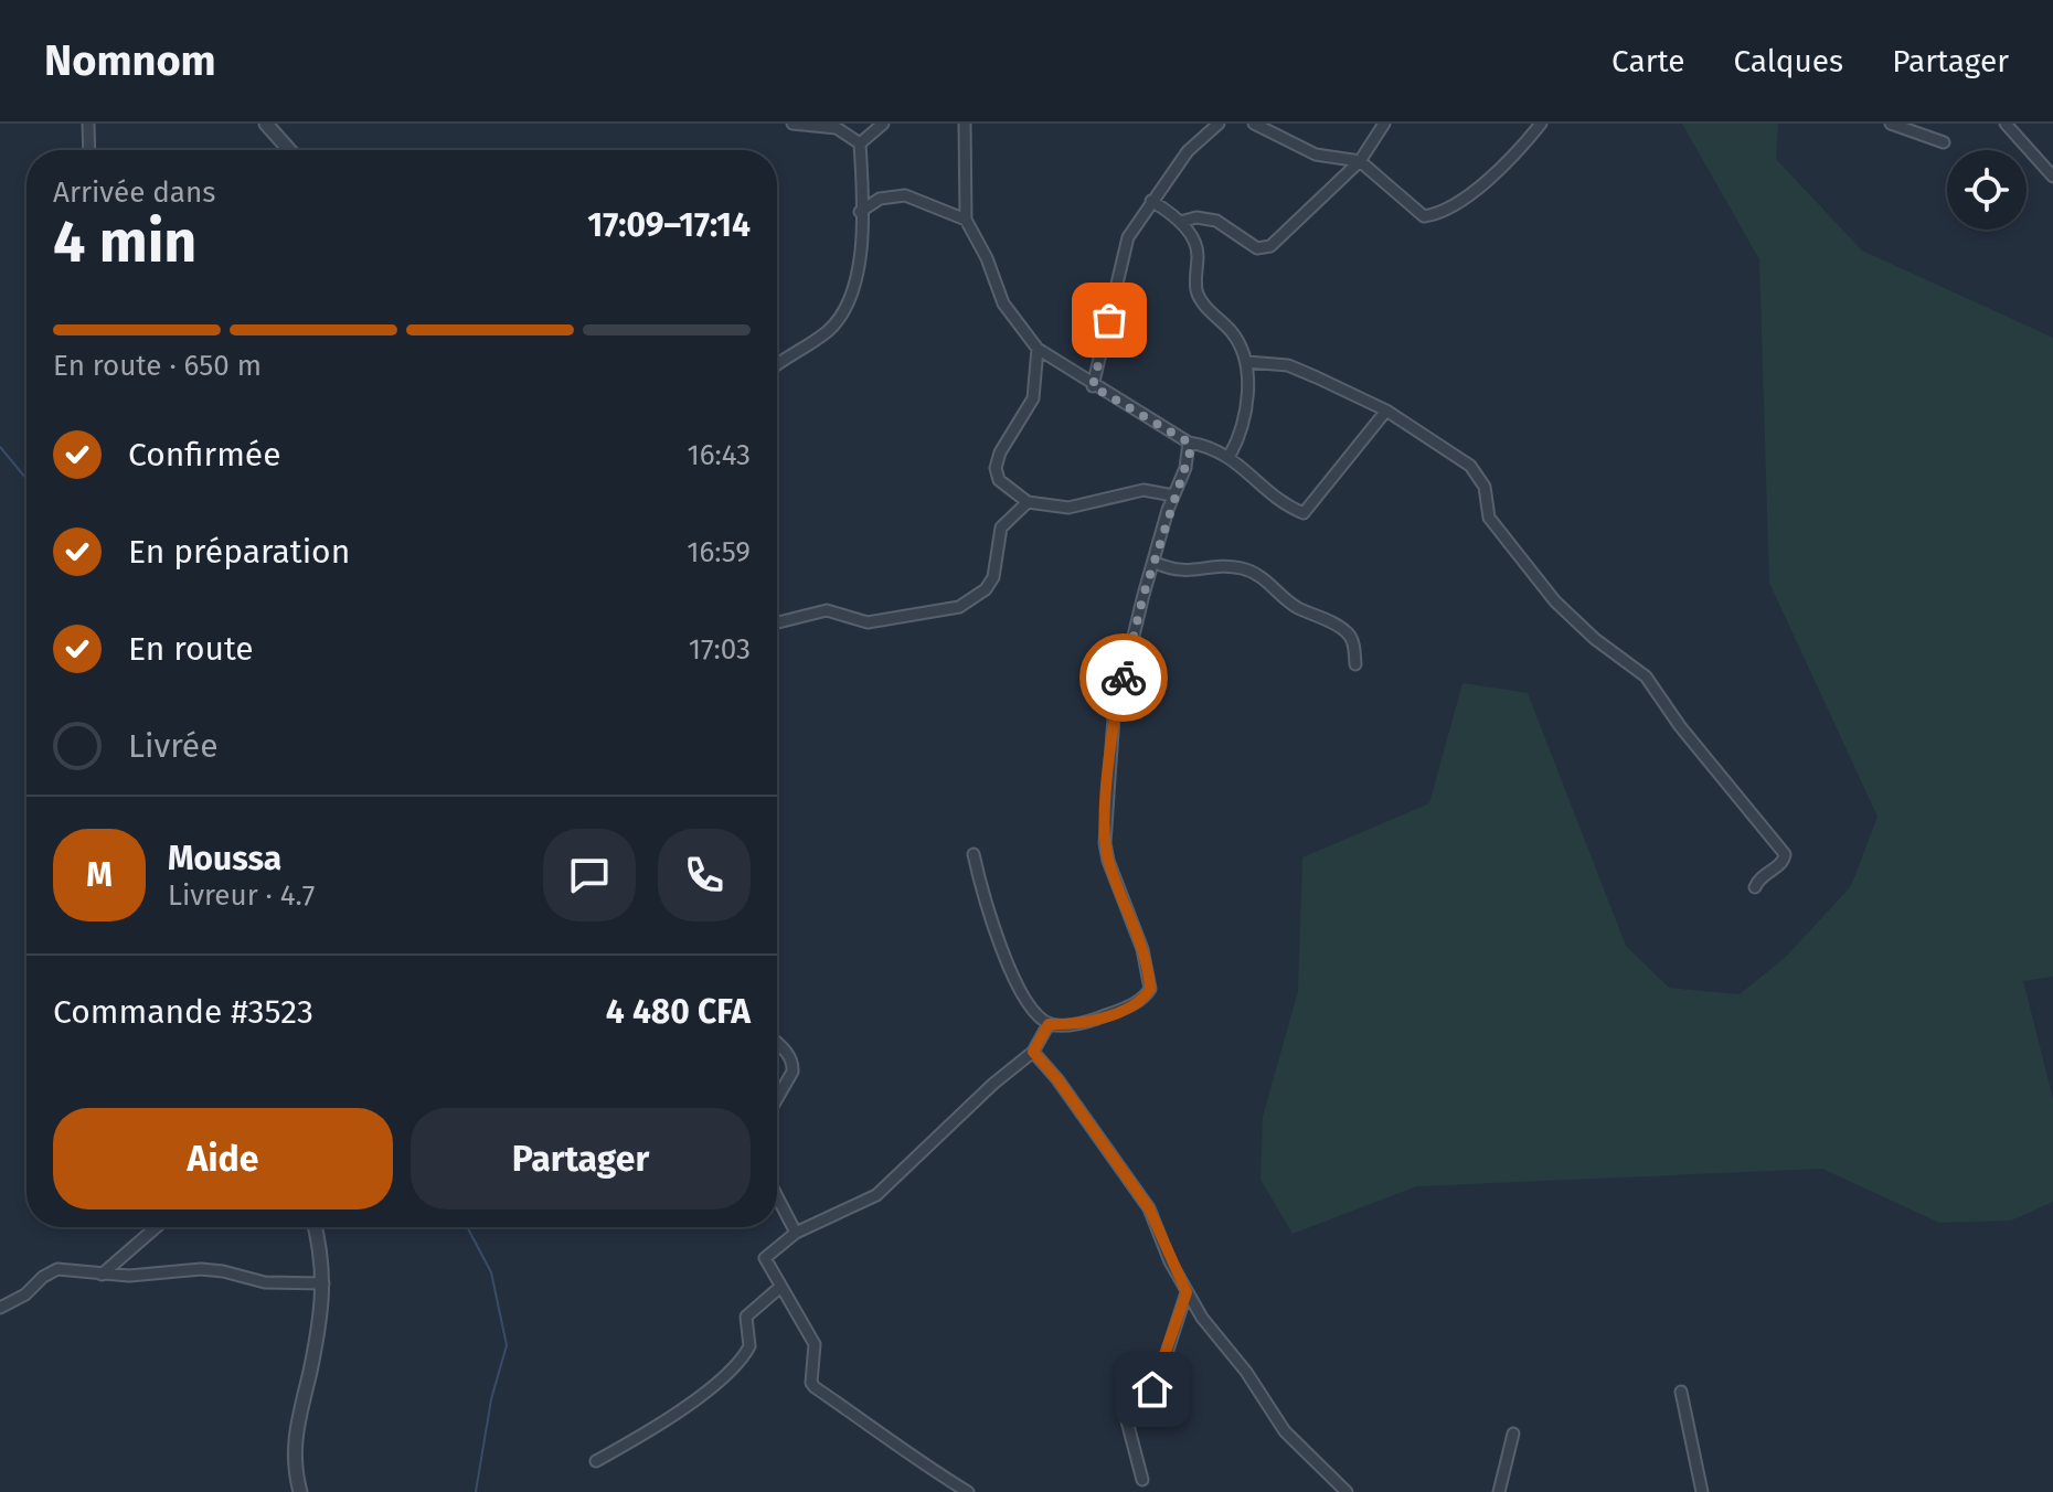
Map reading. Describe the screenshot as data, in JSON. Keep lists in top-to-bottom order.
{
  "page": {
    "header": "Nomnom",
    "nav": ["Carte", "Calques", "Partager"],
    "heading": ["4 min", "Arrivée dans", "17:09–17:14"],
    "panel": [
      "Moussa",
      "Livreur · 4.7",
      "Commande #3523",
      "4 480 CFA"
    ],
    "bar": "En route · 650 m",
    "list": [
      ["Confirmée", "16:43"],
      ["En préparation", "16:59"],
      ["En route", "17:03"],
      "Livrée"
    ],
    "round": "M",
    "buttons": ["Aide", "Partager"]
  }
}
